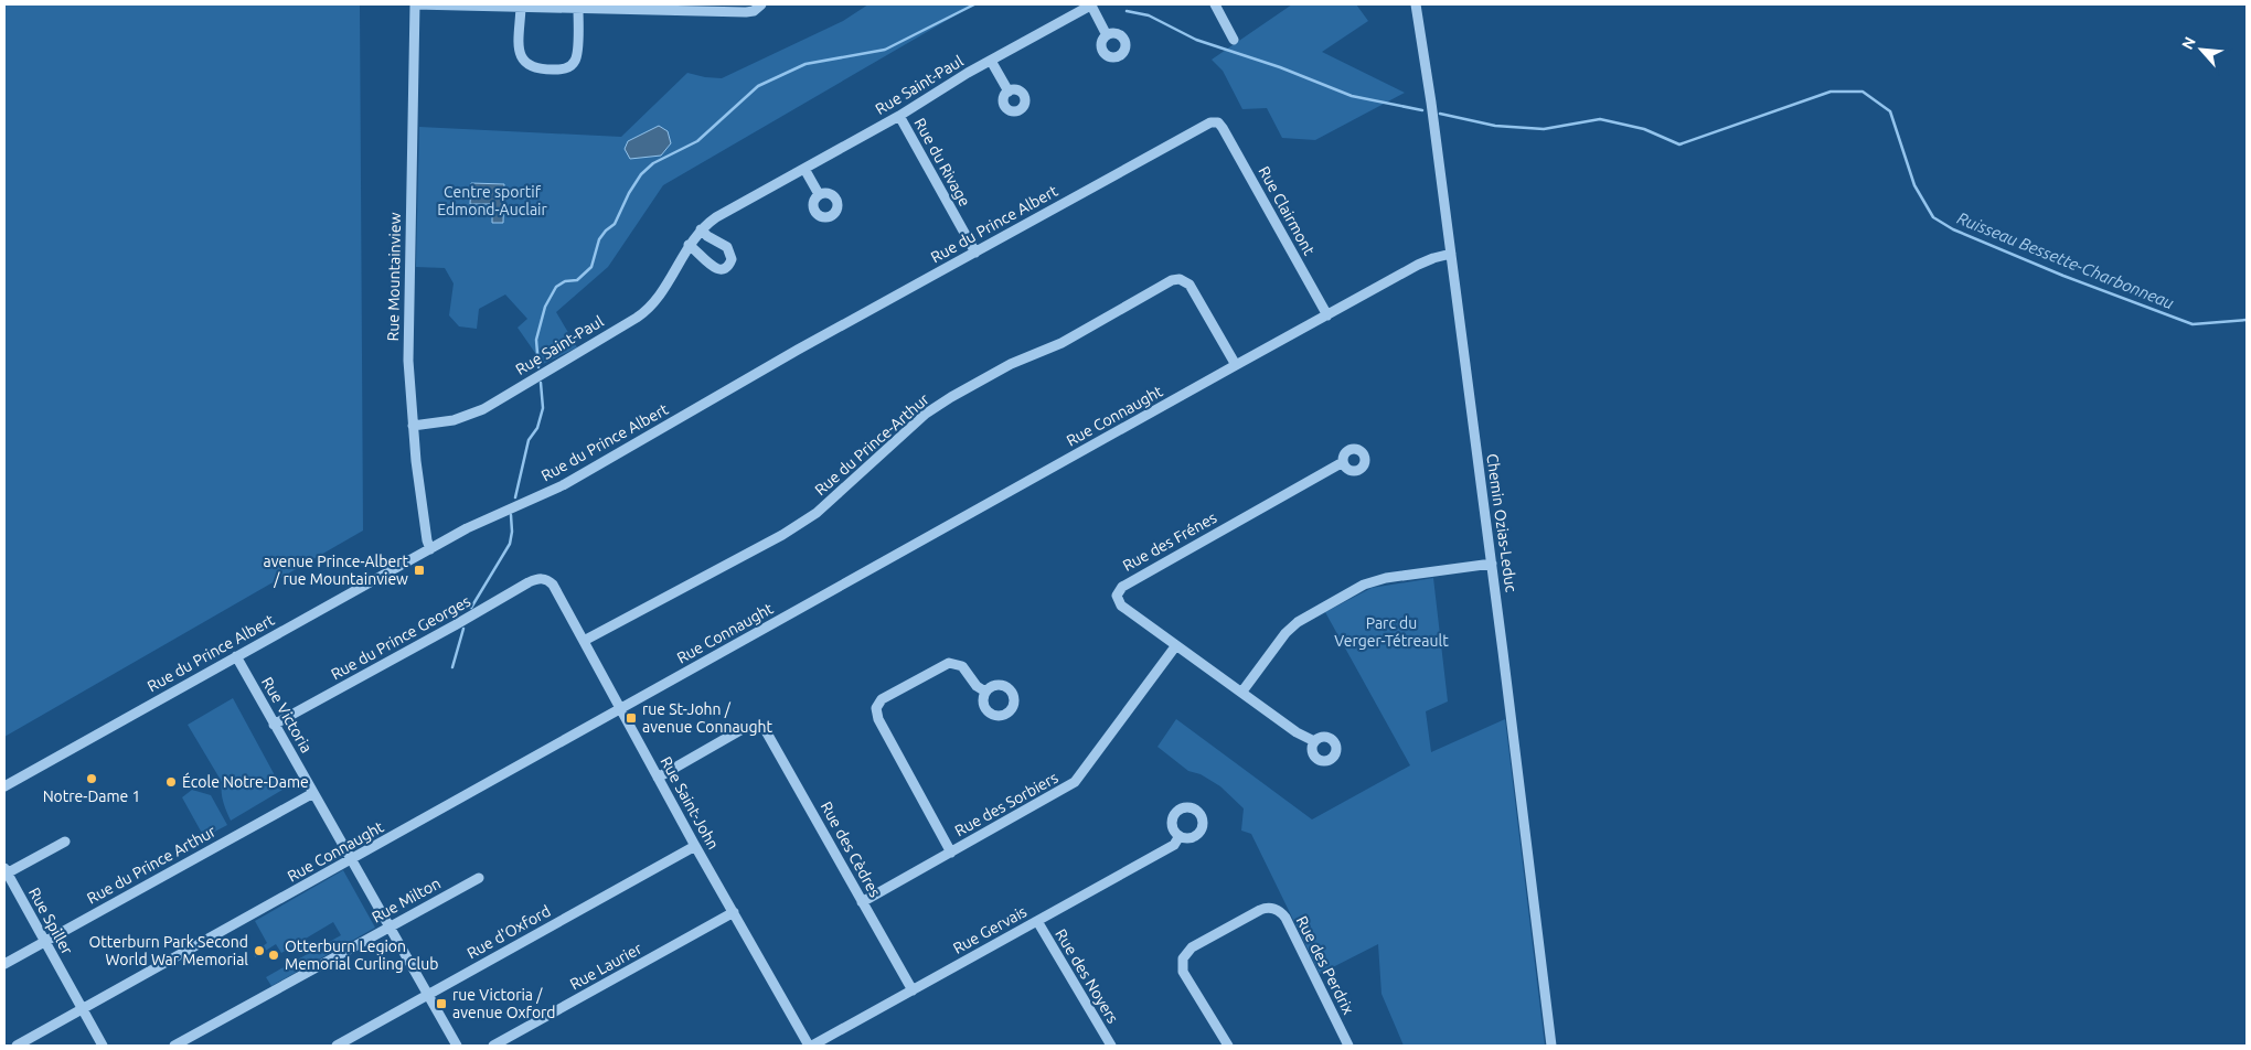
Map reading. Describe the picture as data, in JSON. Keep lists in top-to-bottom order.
{
  "streets": {
    "street": [
      "Rue Saint-Paul",
      "Rue du Rivage",
      "Rue Clairmont",
      "Rue du Prince Albert",
      "Rue Mountainview",
      "Rue Connaught",
      "Rue du Prince-Arthur",
      "Chemin Ozias-Leduc",
      "Rue des Frénes",
      "Rue du Prince Georges",
      "Rue Victoria",
      "Rue Saint-John",
      "Rue des Sorbiers",
      "Rue des Cèdres",
      "Rue du Prince Arthur",
      "Rue Milton",
      "Rue Spiller",
      "Rue Gervais",
      "Rue d'Oxford",
      "Rue des Perdrix",
      "Rue Laurier",
      "Rue des Noyers"
    ]
  },
  "crossings": [
    ["Rue Saint-Paul", "Rue du Rivage"],
    ["Rue Saint-Paul", "Rue Mountainview"],
    ["Rue du Rivage", "Rue du Prince Albert"],
    ["Rue Clairmont", "Rue du Prince Albert"],
    ["Rue Clairmont", "Rue Connaught"],
    ["Rue du Prince Albert", "Rue Mountainview"],
    ["Rue du Prince Albert", "Rue Victoria"],
    ["Rue Connaught", "Rue du Prince-Arthur"],
    ["Rue Connaught", "Chemin Ozias-Leduc"],
    ["Rue Connaught", "Rue Victoria"],
    ["Rue Connaught", "Rue Saint-John"],
    ["Rue Connaught", "Rue Spiller"],
    ["Rue du Prince-Arthur", "Rue Saint-John"],
    ["Rue des Frénes", "Rue des Sorbiers"],
    ["Rue du Prince Georges", "Rue Victoria"],
    ["Rue du Prince Georges", "Rue Saint-John"],
    ["Rue Victoria", "Rue du Prince Arthur"],
    ["Rue Victoria", "Rue Milton"],
    ["Rue Victoria", "Rue d'Oxford"],
    ["Rue Saint-John", "Rue des Cèdres"],
    ["Rue Saint-John", "Rue Gervais"],
    ["Rue Saint-John", "Rue d'Oxford"],
    ["Rue Saint-John", "Rue Laurier"],
    ["Rue des Sorbiers", "Rue des Cèdres"],
    ["Rue des Cèdres", "Rue Gervais"],
    ["Rue du Prince Arthur", "Rue Spiller"],
    ["Rue Gervais", "Rue des Noyers"]
  ],
  "water": ["Ruisseau Bessette-Charbonneau"],
  "parks": ["Centre sportif Edmond-Auclair", "Parc du Verger-Tétreault"],
  "places": {
    "transit": ["avenue Prince-Albert / rue Mountainview", "rue St-John / avenue Connaught", "rue Victoria / avenue Oxford"],
    "other": [
      "Notre-Dame 1",
      "École Notre-Dame",
      "Otterburn Park Second World War Memorial",
      "Otterburn Legion Memorial Curling Club"
    ]
  },
  "north": "top left"
}
